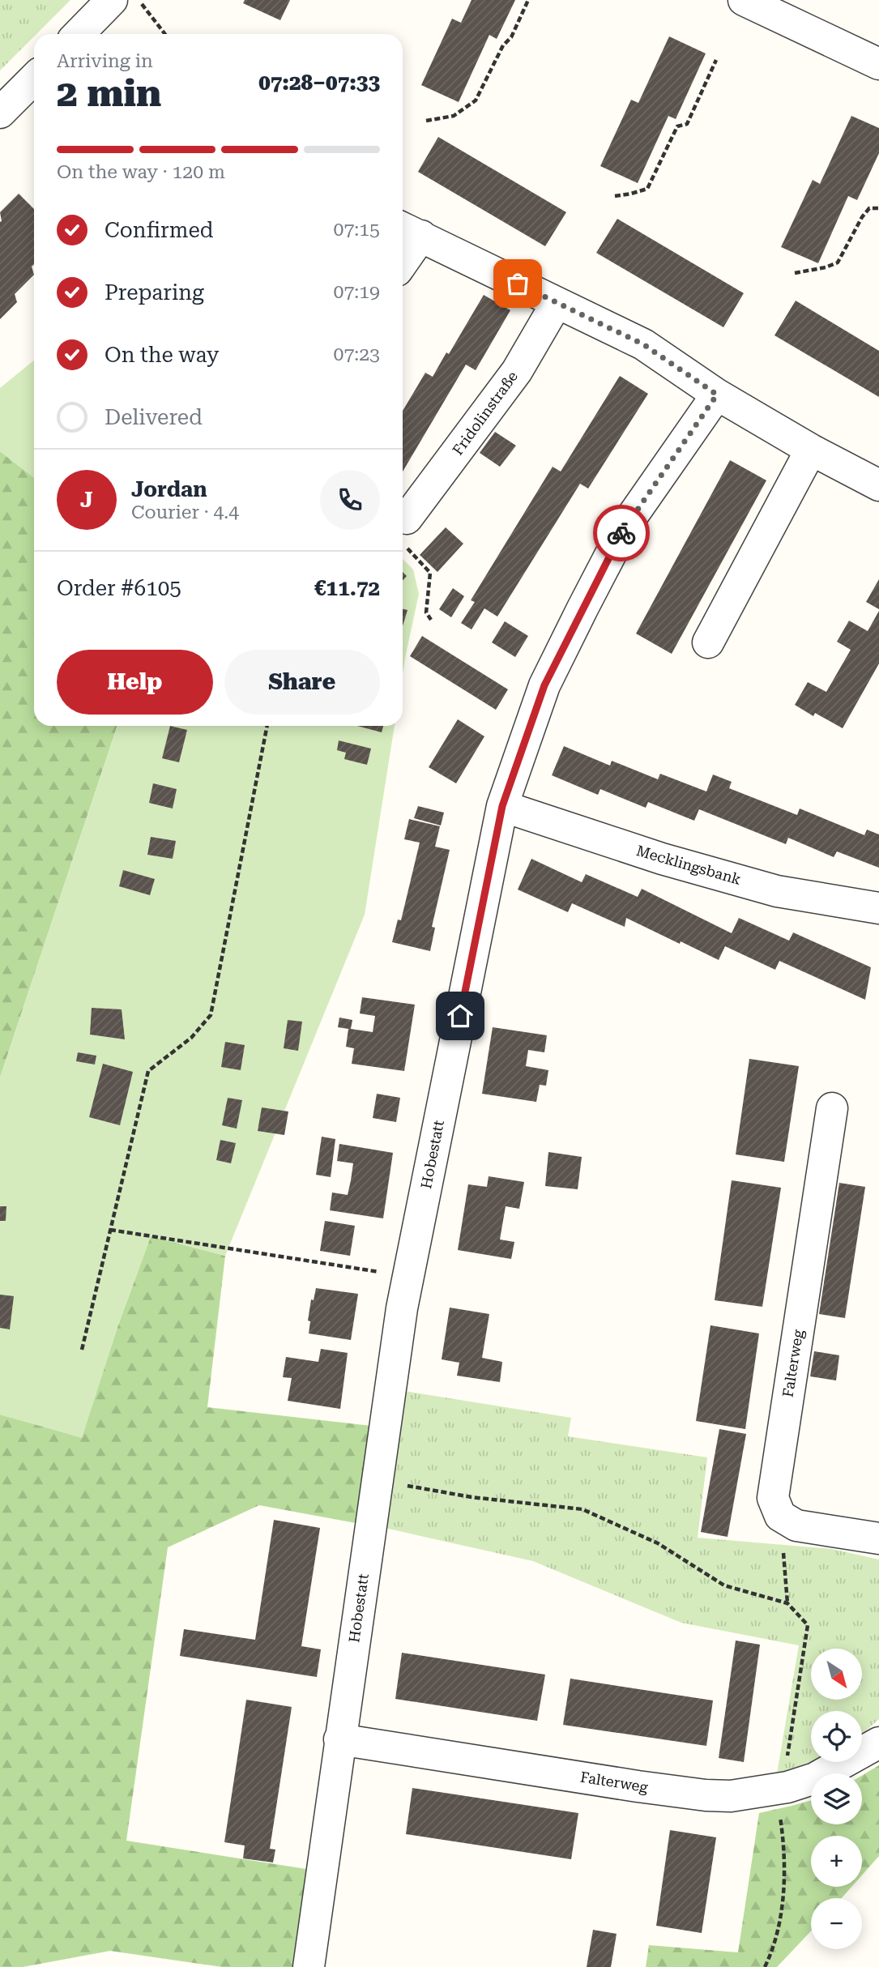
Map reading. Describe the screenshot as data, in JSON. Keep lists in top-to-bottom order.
{
  "streets": {
    "street": [
      "Fridolinstraße",
      "Mecklingsbank",
      "Hobestatt",
      "Falterweg"
    ]
  },
  "crossings": [
    ["Mecklingsbank", "Hobestatt"],
    ["Hobestatt", "Falterweg"]
  ],
  "north": "bottom right",
  "page": {
    "heading": ["2 min", "Arriving in", "07:28–07:33"],
    "panel": [
      "Jordan",
      "Courier · 4.4",
      "Order #6105",
      "€11.72"
    ],
    "bar": "On the way · 120 m",
    "list": [
      ["Confirmed", "07:15"],
      ["Preparing", "07:19"],
      ["On the way", "07:23"],
      "Delivered"
    ],
    "round": "J",
    "buttons": ["Help", "Share"],
    "map_buttons": ["+", "−"]
  }
}
